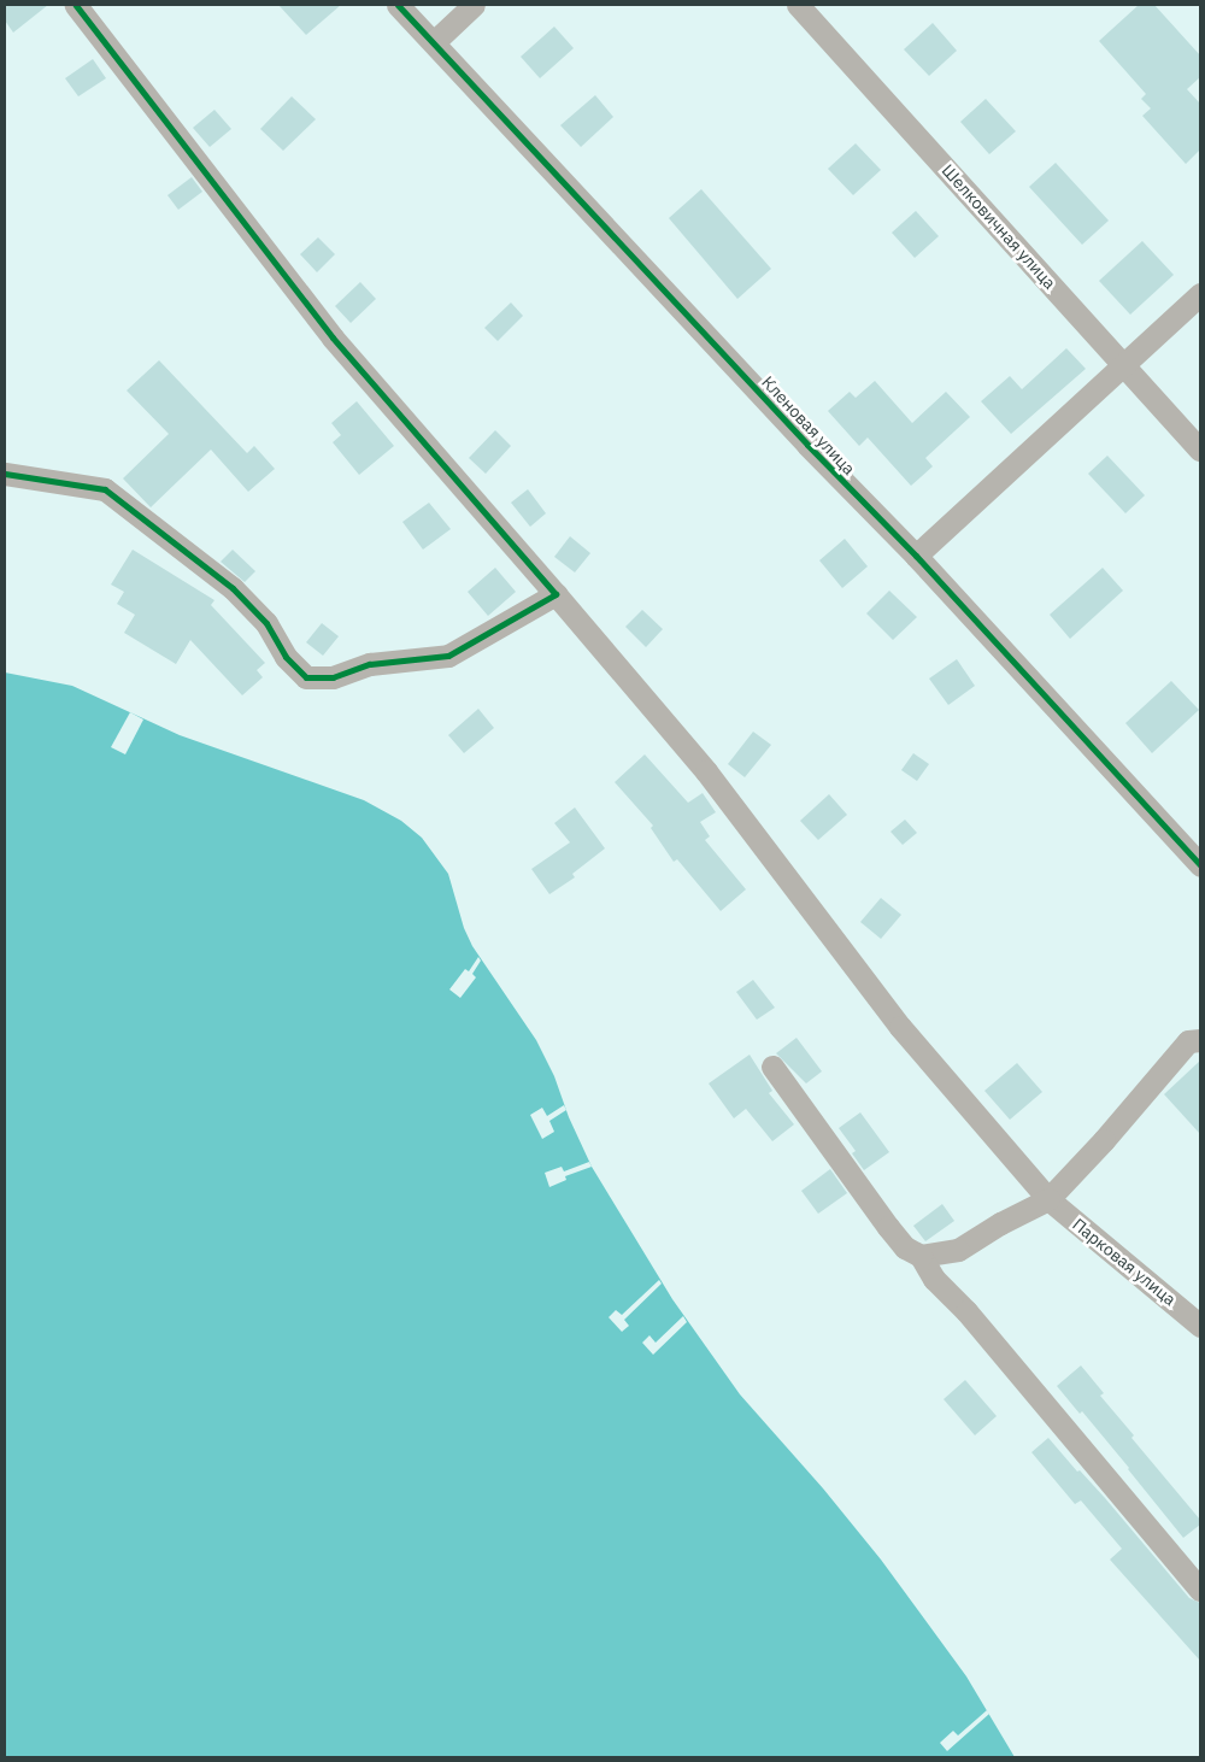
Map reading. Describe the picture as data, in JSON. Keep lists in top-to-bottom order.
{
  "streets": {
    "street": ["Шелковичная улица", "Кленовая улица", "Парковая улица"]
  }
}
